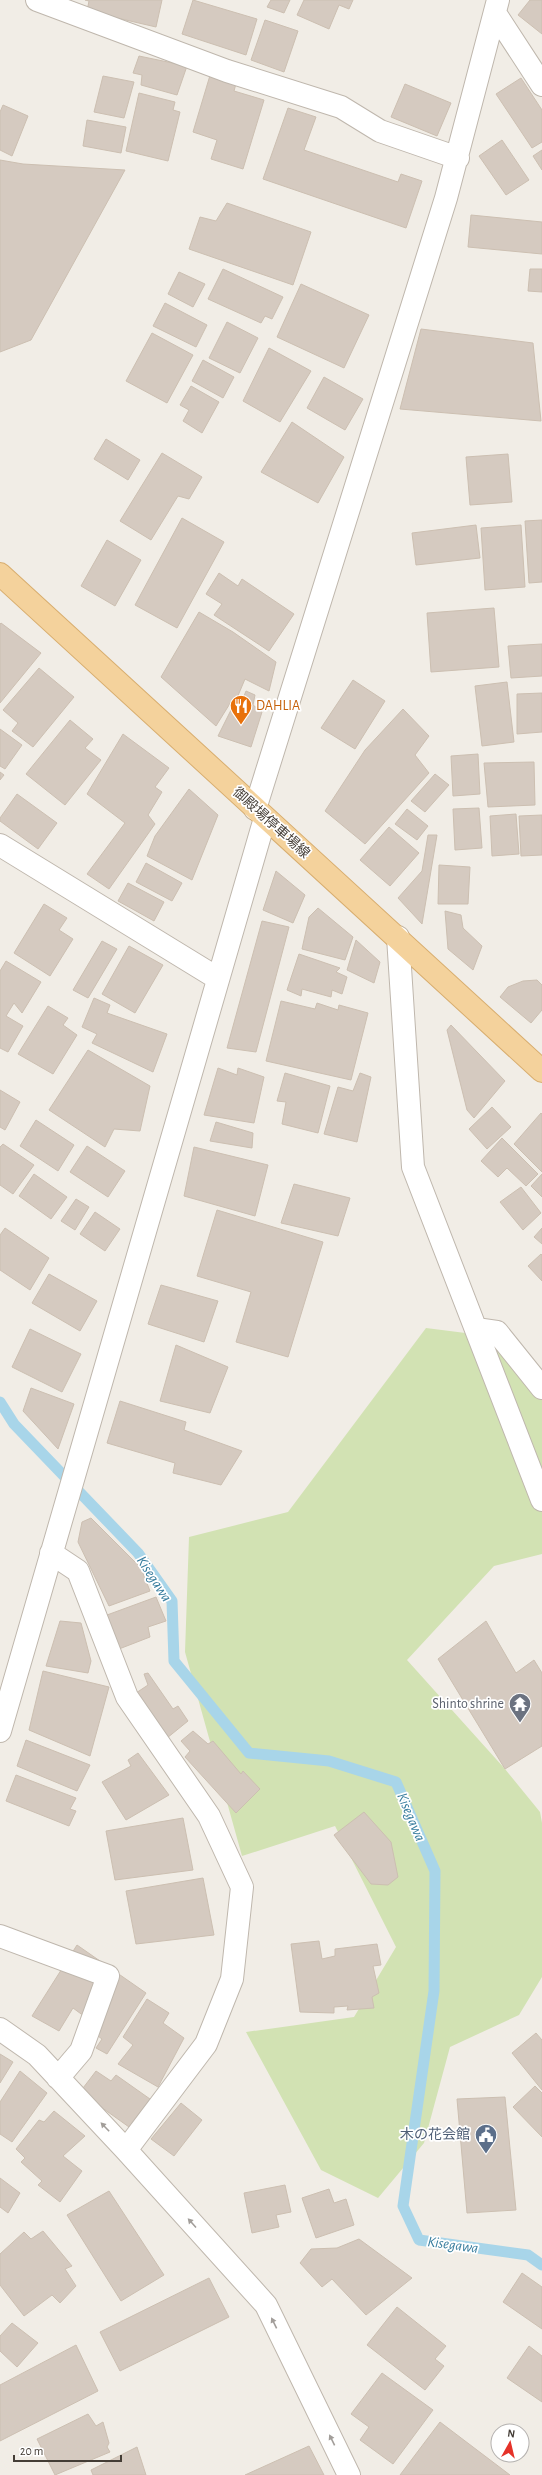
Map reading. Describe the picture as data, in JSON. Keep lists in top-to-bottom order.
{
  "streets": {
    "main road": ["御殿場停車場線"]
  },
  "water": ["Kisegawa"],
  "places": {
    "restaurant": ["DAHLIA"],
    "temple": ["Shinto shrine"],
    "public building": ["木の花会館"]
  },
  "scale_bar": "20 m",
  "north": "top"
}
